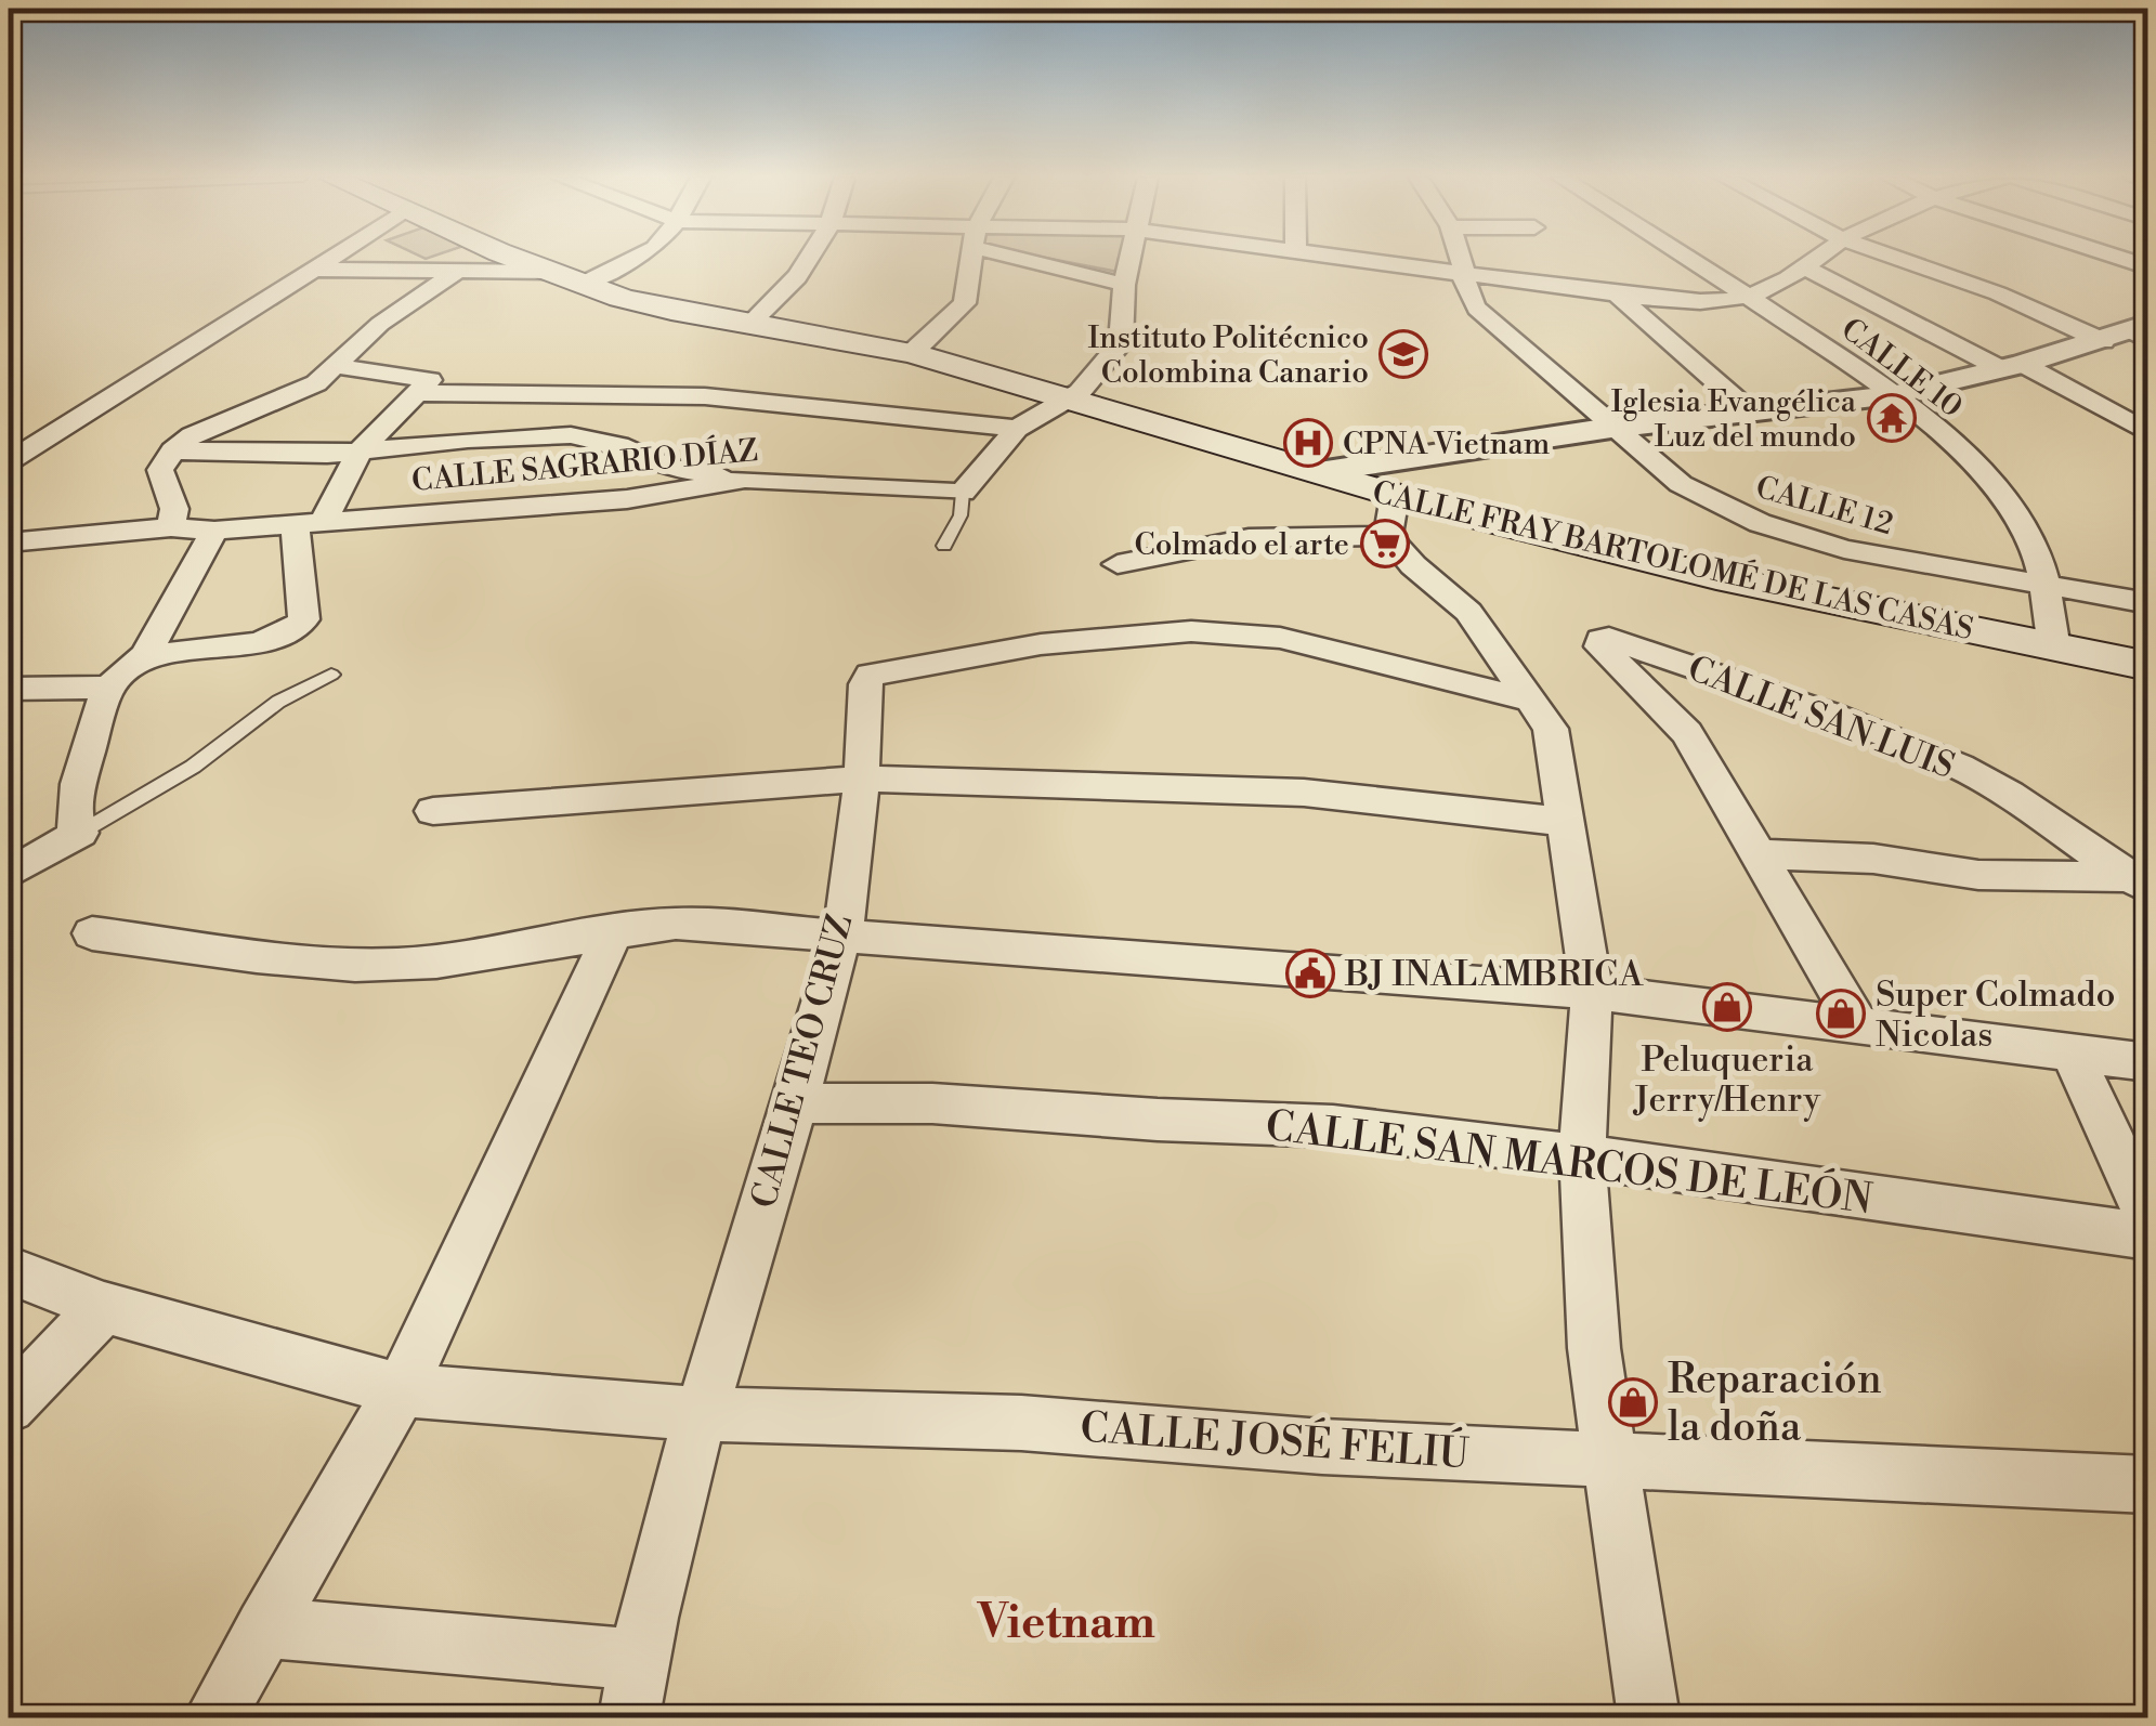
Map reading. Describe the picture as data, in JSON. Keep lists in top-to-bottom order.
{
  "streets": {
    "main road": ["CALLE FRAY BARTOLOMÉ DE LAS CASAS"],
    "street": [
      "CALLE 10",
      "CALLE SAGRARIO DÍAZ",
      "CALLE 12",
      "CALLE SAN LUIS",
      "CALLE TEO CRUZ",
      "CALLE SAN MARCOS DE LEÓN",
      "CALLE JOSÉ FELIÚ"
    ]
  },
  "crossings": [
    ["CALLE 10", "CALLE 12"],
    ["CALLE 10", "CALLE FRAY BARTOLOMÉ DE LAS CASAS"],
    ["CALLE TEO CRUZ", "CALLE SAN MARCOS DE LEÓN"],
    ["CALLE TEO CRUZ", "CALLE JOSÉ FELIÚ"]
  ],
  "districts": ["Vietnam"],
  "places": {
    "school or university": ["Instituto Politécnico Colombina Canario"],
    "temple": ["Iglesia Evangélica Luz del mundo"],
    "hospital": ["CPNA Vietnam"],
    "supermarket": ["Colmado el arte"],
    "public building": ["BJ INALAMBRICA"],
    "shop": ["Peluqueria Jerry/Henry", "Super Colmado Nicolas", "Reparación la doña"]
  }
}
